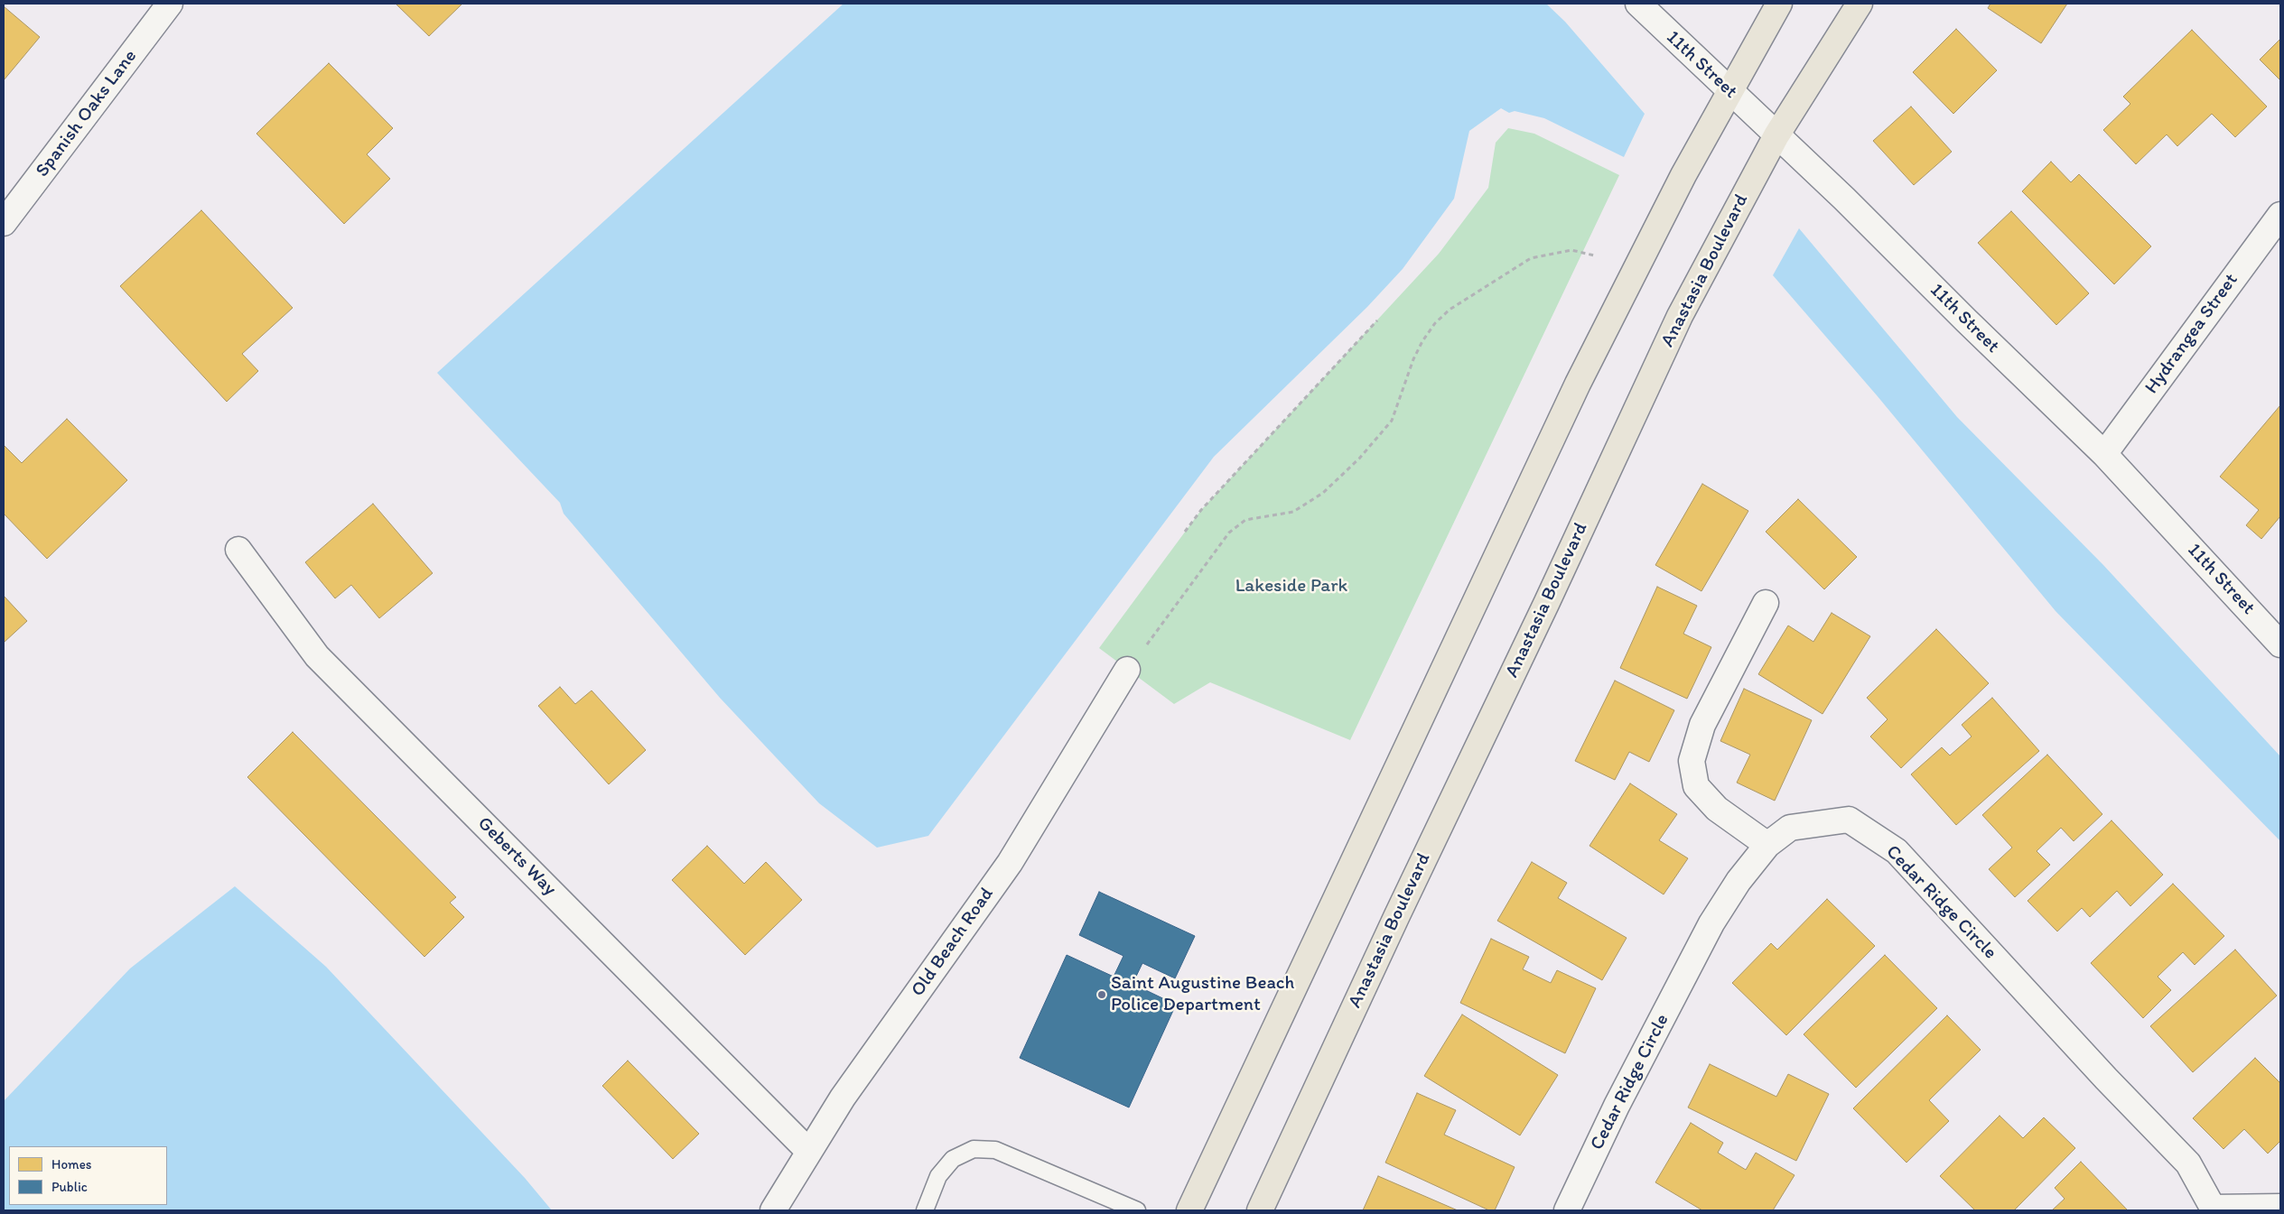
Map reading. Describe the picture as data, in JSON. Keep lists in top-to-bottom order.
{
  "streets": {
    "main road": ["Anastasia Boulevard"],
    "street": [
      "11th Street",
      "Spanish Oaks Lane",
      "Hydrangea Street",
      "Geberts Way",
      "Cedar Ridge Circle",
      "Old Beach Road"
    ]
  },
  "crossings": [
    ["11th Street", "Anastasia Boulevard"],
    ["11th Street", "Hydrangea Street"],
    ["Geberts Way", "Old Beach Road"]
  ],
  "parks": ["Lakeside Park"],
  "places": ["Saint Augustine Beach Police Department"],
  "legend": ["Homes", "Public"]
}
